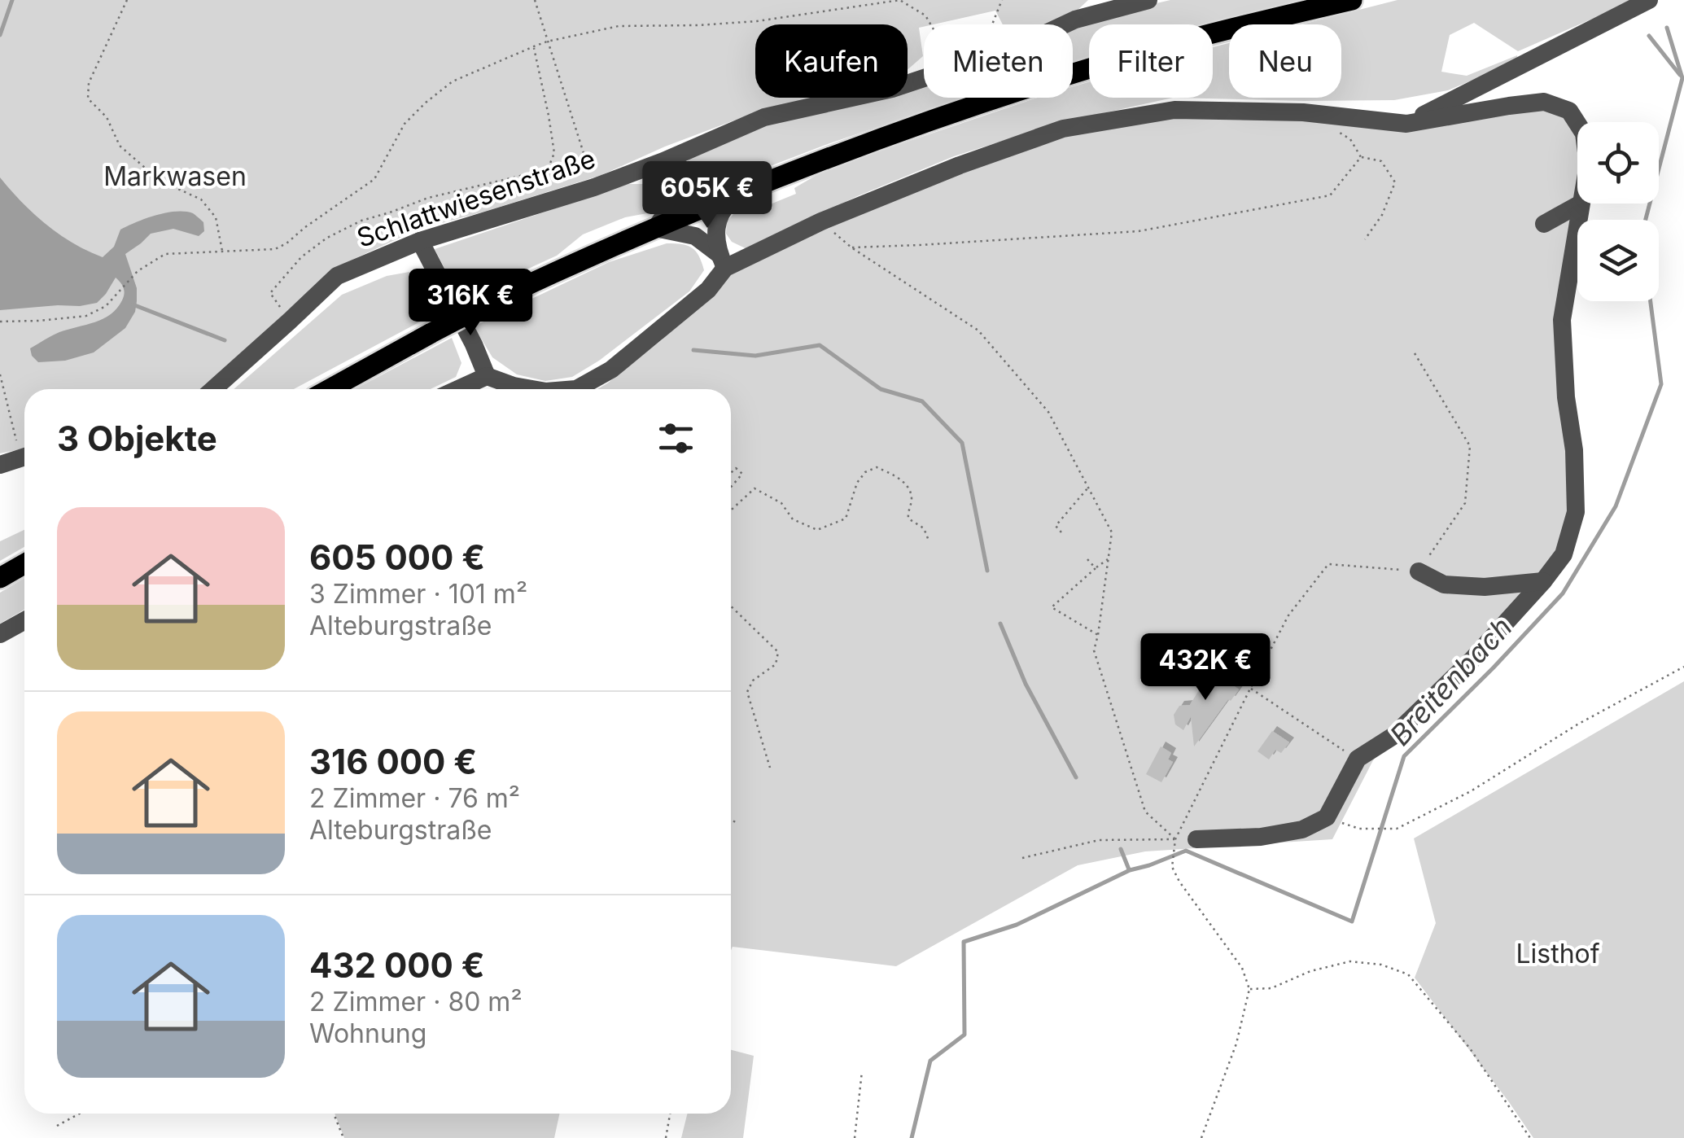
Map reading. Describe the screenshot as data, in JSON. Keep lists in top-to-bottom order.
{
  "streets": {
    "street": ["Schlattwiesenstraße"]
  },
  "water": ["Breitenbach"],
  "parks": ["Markwasen", "Listhof"],
  "page": {
    "chip": [
      "Kaufen",
      "Mieten",
      "Filter",
      "Neu"
    ],
    "price": ["605K €", "316K €", "432K €"],
    "heading": "3 Objekte",
    "list": [
      {
        "name": "605 000 €",
        "note": "3 Zimmer · 101 m² · Alteburgstraße"
      },
      {
        "name": "316 000 €",
        "note": "2 Zimmer · 76 m² · Alteburgstraße"
      },
      {
        "name": "432 000 €",
        "note": "2 Zimmer · 80 m² · Wohnung"
      }
    ]
  }
}
